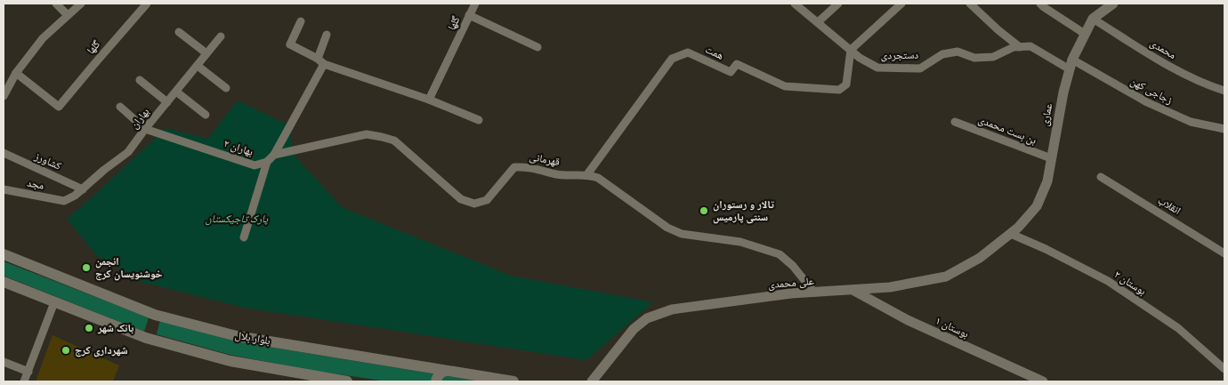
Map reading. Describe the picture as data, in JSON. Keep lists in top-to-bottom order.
{
  "streets": {
    "main road": ["بلوار بلال"],
    "street": [
      "گلها",
      "محمدی",
      "همت",
      "دستجردی",
      "زجاجی کهن",
      "عماری",
      "بهاران",
      "بن بست محمدی",
      "بهاران ۲",
      "قهرمانی",
      "کشاورز",
      "مجد",
      "انقلاب",
      "علی محمدی",
      "بوستان ۲",
      "بوستان ۱"
    ]
  },
  "crossings": [
    ["محمدی", "عماری"],
    ["همت", "دستجردی"],
    ["همت", "قهرمانی"],
    ["دستجردی", "زجاجی کهن"],
    ["زجاجی کهن", "عماری"],
    ["عماری", "بن بست محمدی"],
    ["عماری", "علی محمدی"],
    ["عماری", "بوستان ۲"],
    ["بهاران", "بهاران ۲"],
    ["بهاران", "کشاورز"],
    ["بهاران", "مجد"],
    ["بهاران ۲", "قهرمانی"],
    ["قهرمانی", "علی محمدی"],
    ["علی محمدی", "بوستان ۲"],
    ["علی محمدی", "بوستان ۱"]
  ],
  "parks": ["پارک تاجیکستان"],
  "places": [
    "تالار و رستوران سنتی پارمیس",
    "انجمن خوشنویسان کرج",
    "بانک شهر",
    "شهرداری کرج"
  ]
}
